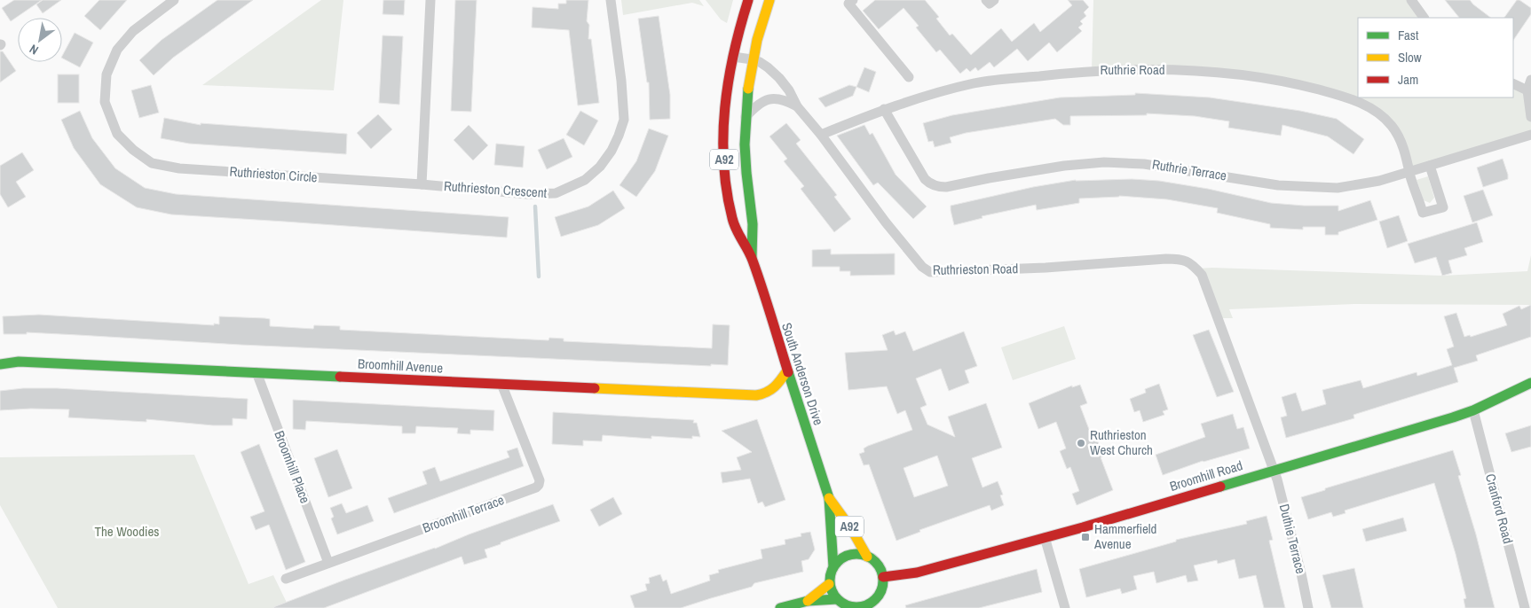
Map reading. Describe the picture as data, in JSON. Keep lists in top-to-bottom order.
{
  "streets": {
    "street": [
      "Ruthrie Road",
      "A92",
      "Ruthrie Terrace",
      "Ruthrieston Circle",
      "Ruthrieston Crescent",
      "Ruthrieston Road",
      "Broomhill Avenue",
      "South Anderson Drive",
      "Broomhill Place",
      "Broomhill Road",
      "Cranford Road",
      "Broomhill Terrace",
      "Duthie Terrace"
    ]
  },
  "crossings": [
    ["Ruthrie Road", "Ruthrie Terrace"],
    ["Ruthrie Road", "Ruthrieston Road"],
    ["A92", "South Anderson Drive"],
    ["A92", "Broomhill Road"],
    ["Ruthrieston Circle", "Ruthrieston Crescent"],
    ["Ruthrieston Road", "South Anderson Drive"],
    ["Ruthrieston Road", "Broomhill Road"],
    ["Ruthrieston Road", "Duthie Terrace"],
    ["Broomhill Avenue", "South Anderson Drive"],
    ["Broomhill Avenue", "Broomhill Place"],
    ["Broomhill Avenue", "Broomhill Terrace"],
    ["Broomhill Place", "Broomhill Terrace"],
    ["Broomhill Road", "Cranford Road"],
    ["Broomhill Road", "Duthie Terrace"]
  ],
  "parks": ["The Woodies"],
  "places": {
    "other": ["Ruthrieston West Church"],
    "transit": ["Hammerfield Avenue"]
  },
  "legend": ["Fast", "Slow", "Jam"],
  "north": "bottom left"
}
